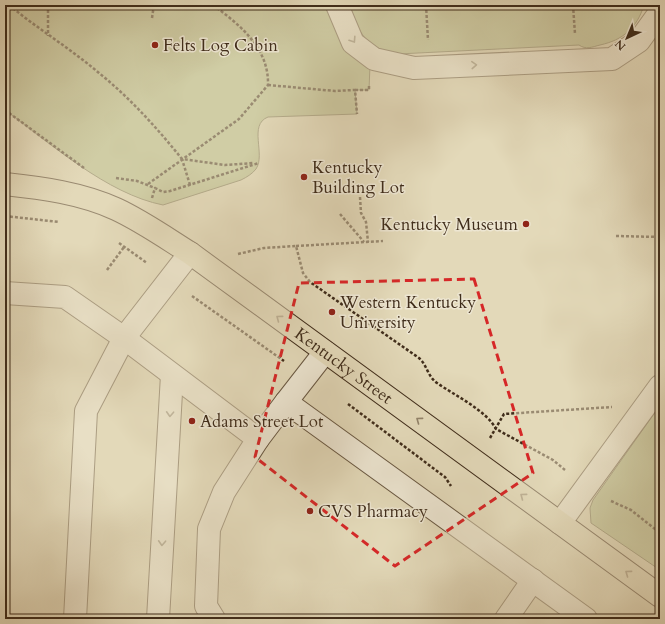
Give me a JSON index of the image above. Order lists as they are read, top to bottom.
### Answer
{
  "streets": {
    "main road": ["Kentucky Street"]
  },
  "one_way": ["Kentucky Street"],
  "places": [
    "Felts Log Cabin",
    "Kentucky Building Lot",
    "Kentucky Museum",
    "Western Kentucky University",
    "Adams Street Lot",
    "CVS Pharmacy"
  ],
  "north": "bottom left"
}
